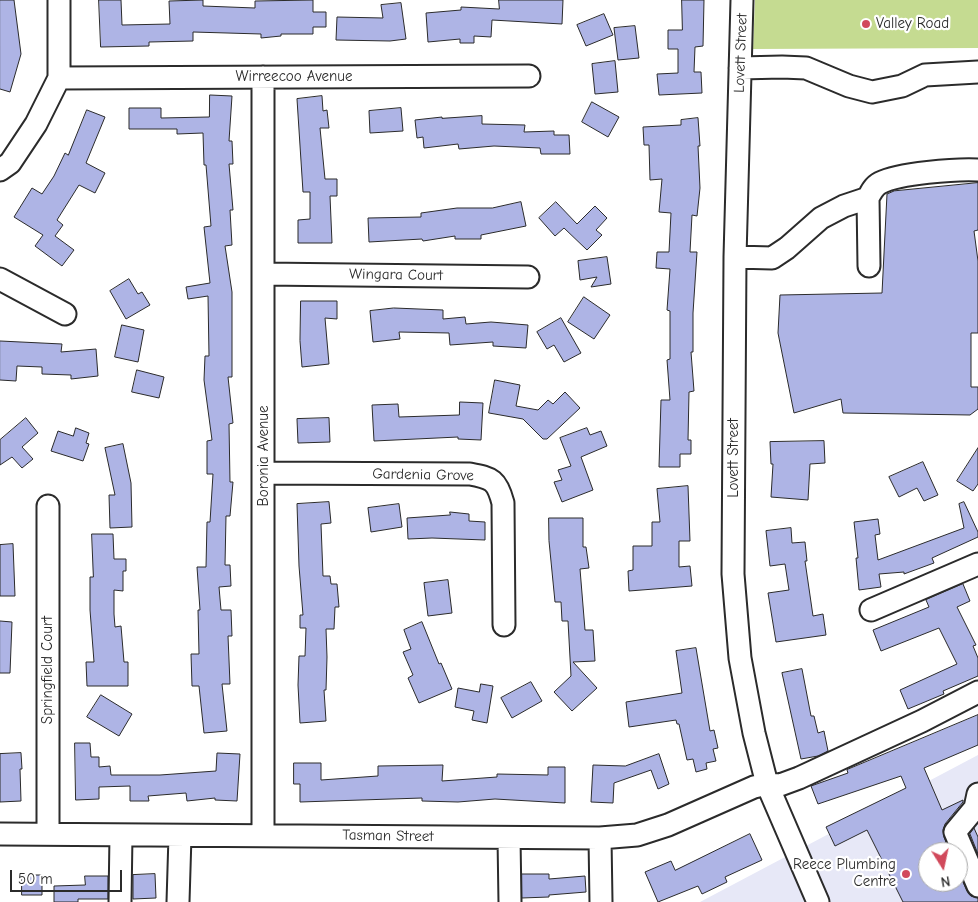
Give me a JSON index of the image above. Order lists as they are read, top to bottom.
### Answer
{
  "streets": {
    "street": [
      "Lovett Street",
      "Wirreecoo Avenue",
      "Wingara Court",
      "Boronia Avenue",
      "Gardenia Grove",
      "Springfield Court",
      "Tasman Street"
    ]
  },
  "crossings": [
    ["Lovett Street", "Tasman Street"],
    ["Wirreecoo Avenue", "Boronia Avenue"],
    ["Wingara Court", "Boronia Avenue"],
    ["Boronia Avenue", "Gardenia Grove"],
    ["Boronia Avenue", "Tasman Street"],
    ["Springfield Court", "Tasman Street"]
  ],
  "places": ["Valley Road", "Reece Plumbing Centre"],
  "scale_bar": "50 m",
  "north": "bottom"
}
